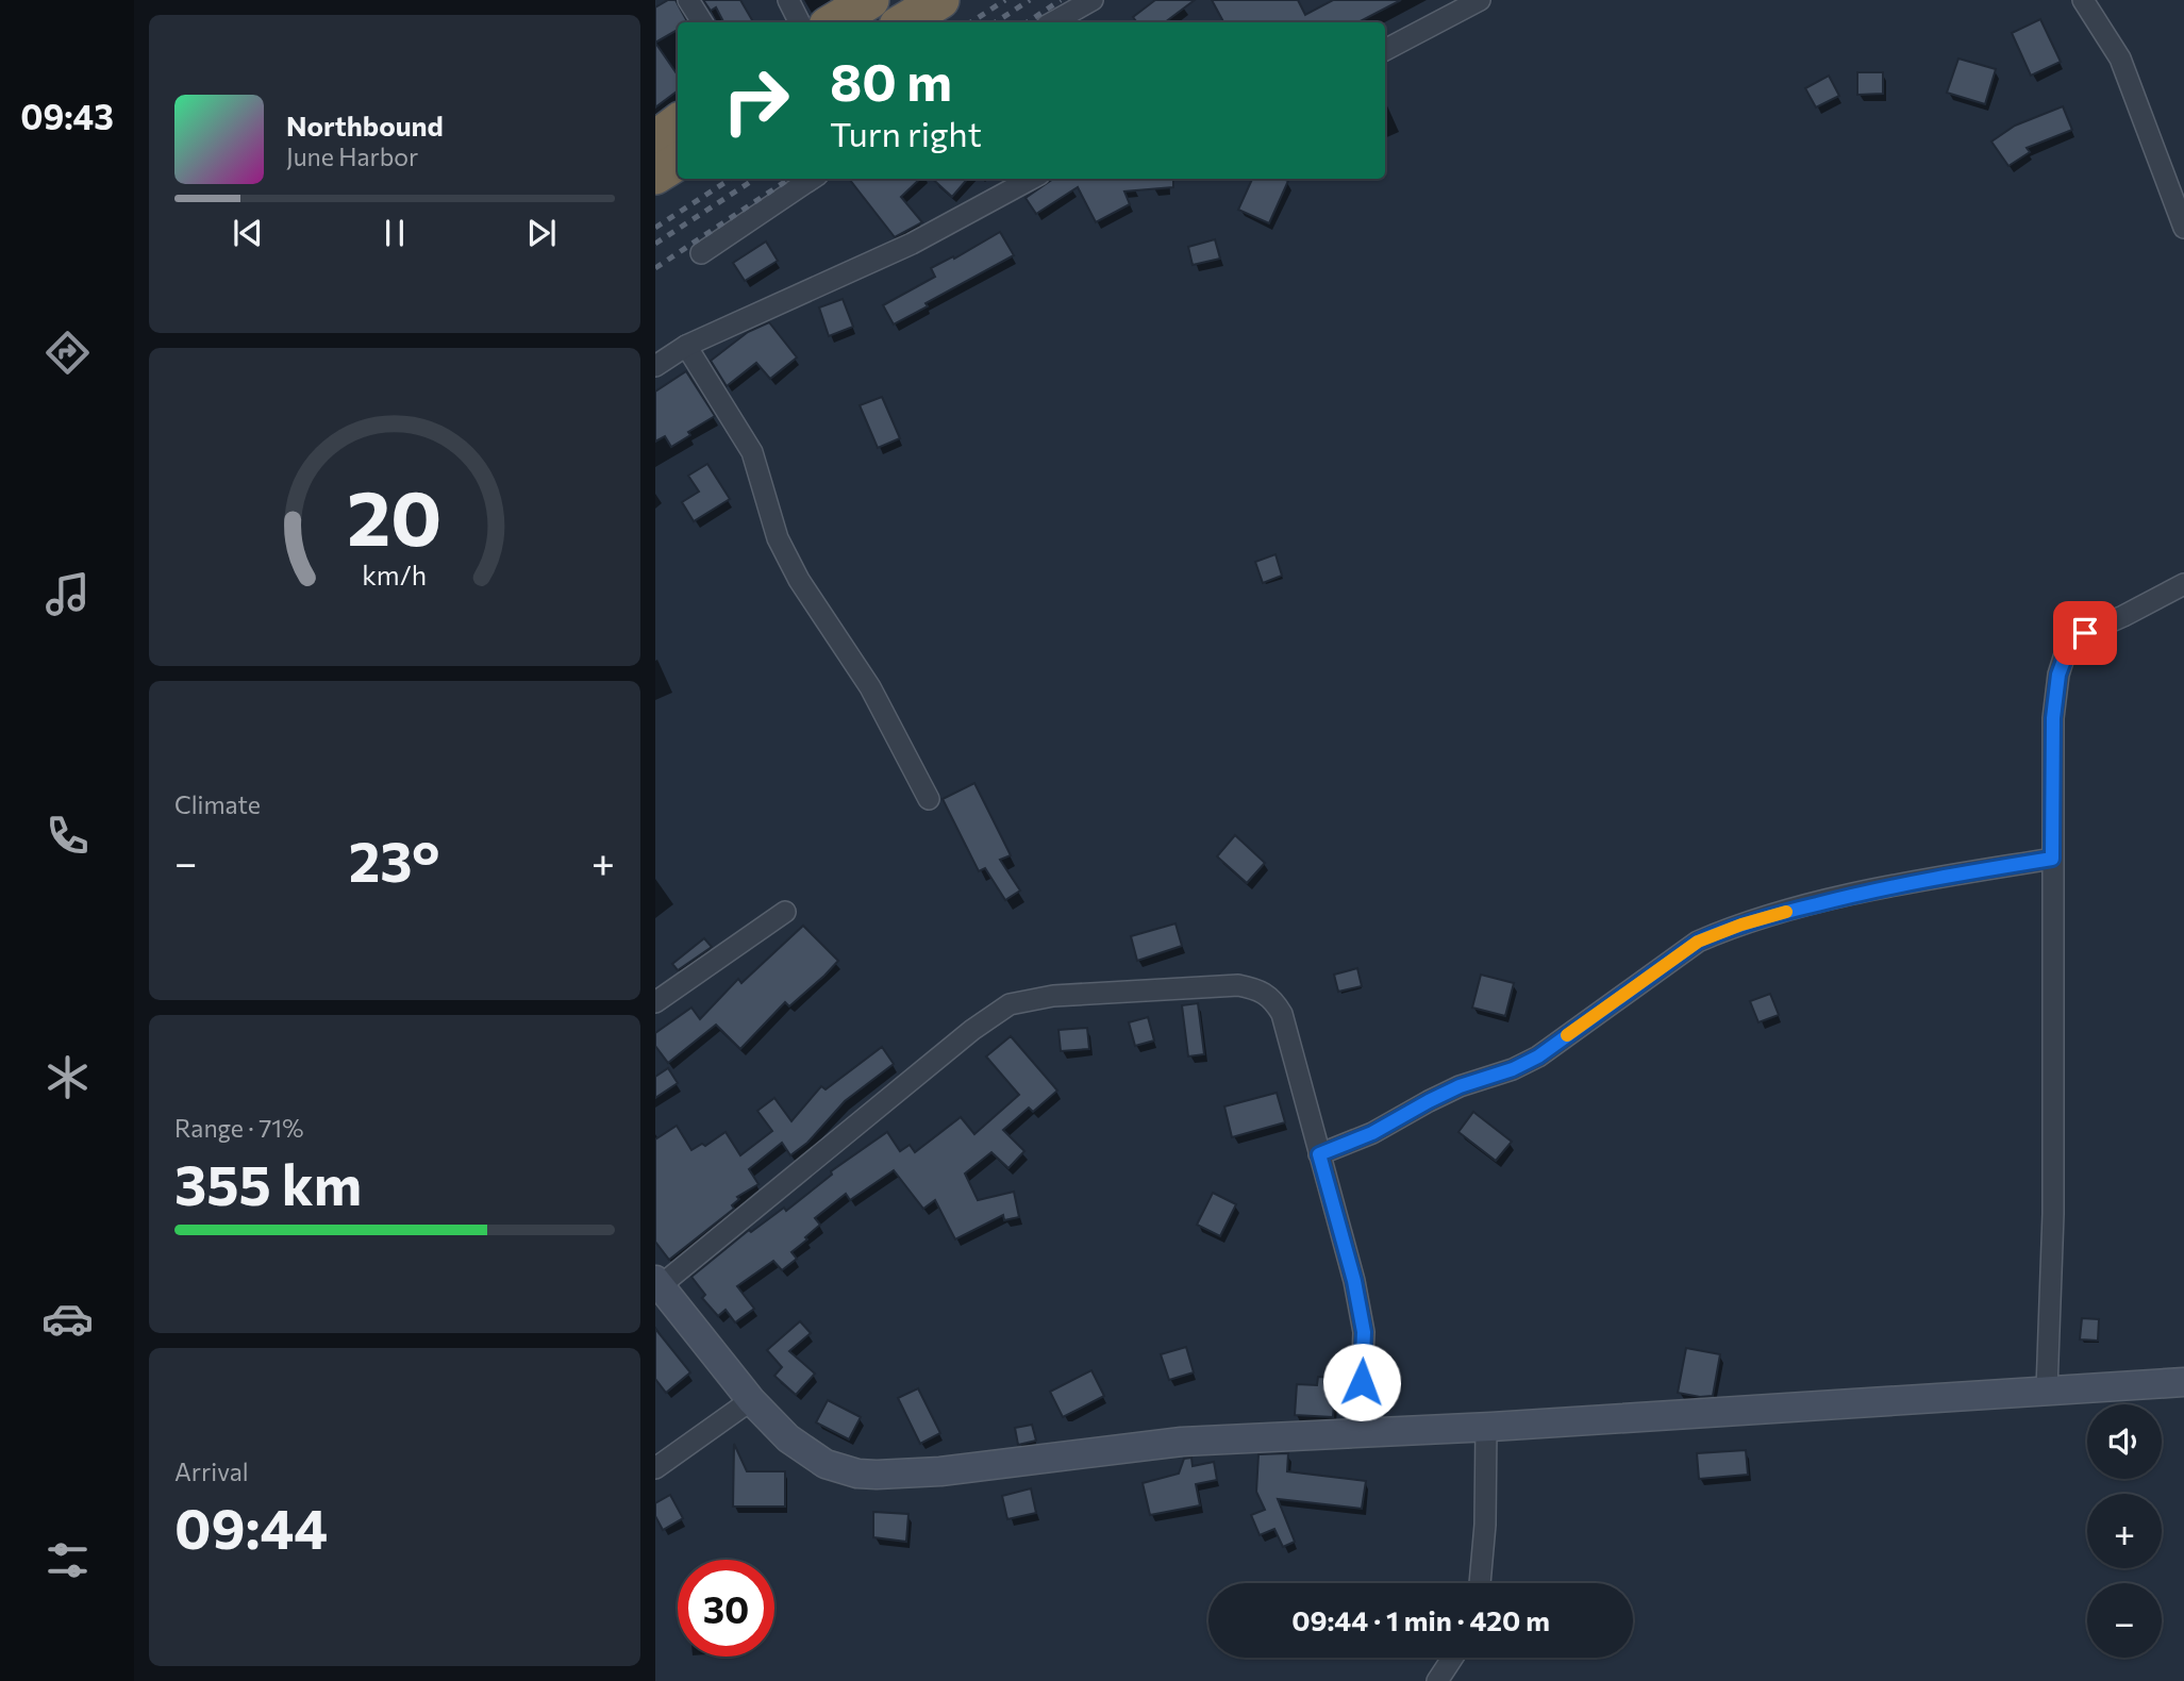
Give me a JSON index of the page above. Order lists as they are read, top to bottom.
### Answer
{
  "page": {
    "tabs": "09:43",
    "turn": ["80 m", "Turn right"],
    "song": ["Northbound", "June Harbor"],
    "tile": [
      "Climate",
      ["Range · 71%", "355 km"],
      ["Arrival", "09:44"]
    ],
    "heat": ["−", "23°", "+"],
    "map_buttons": ["+", "−"],
    "limit": "30",
    "trip": "09:44 · 1 min · 420 m",
    "gauge": ["20", "km/h"]
  }
}
